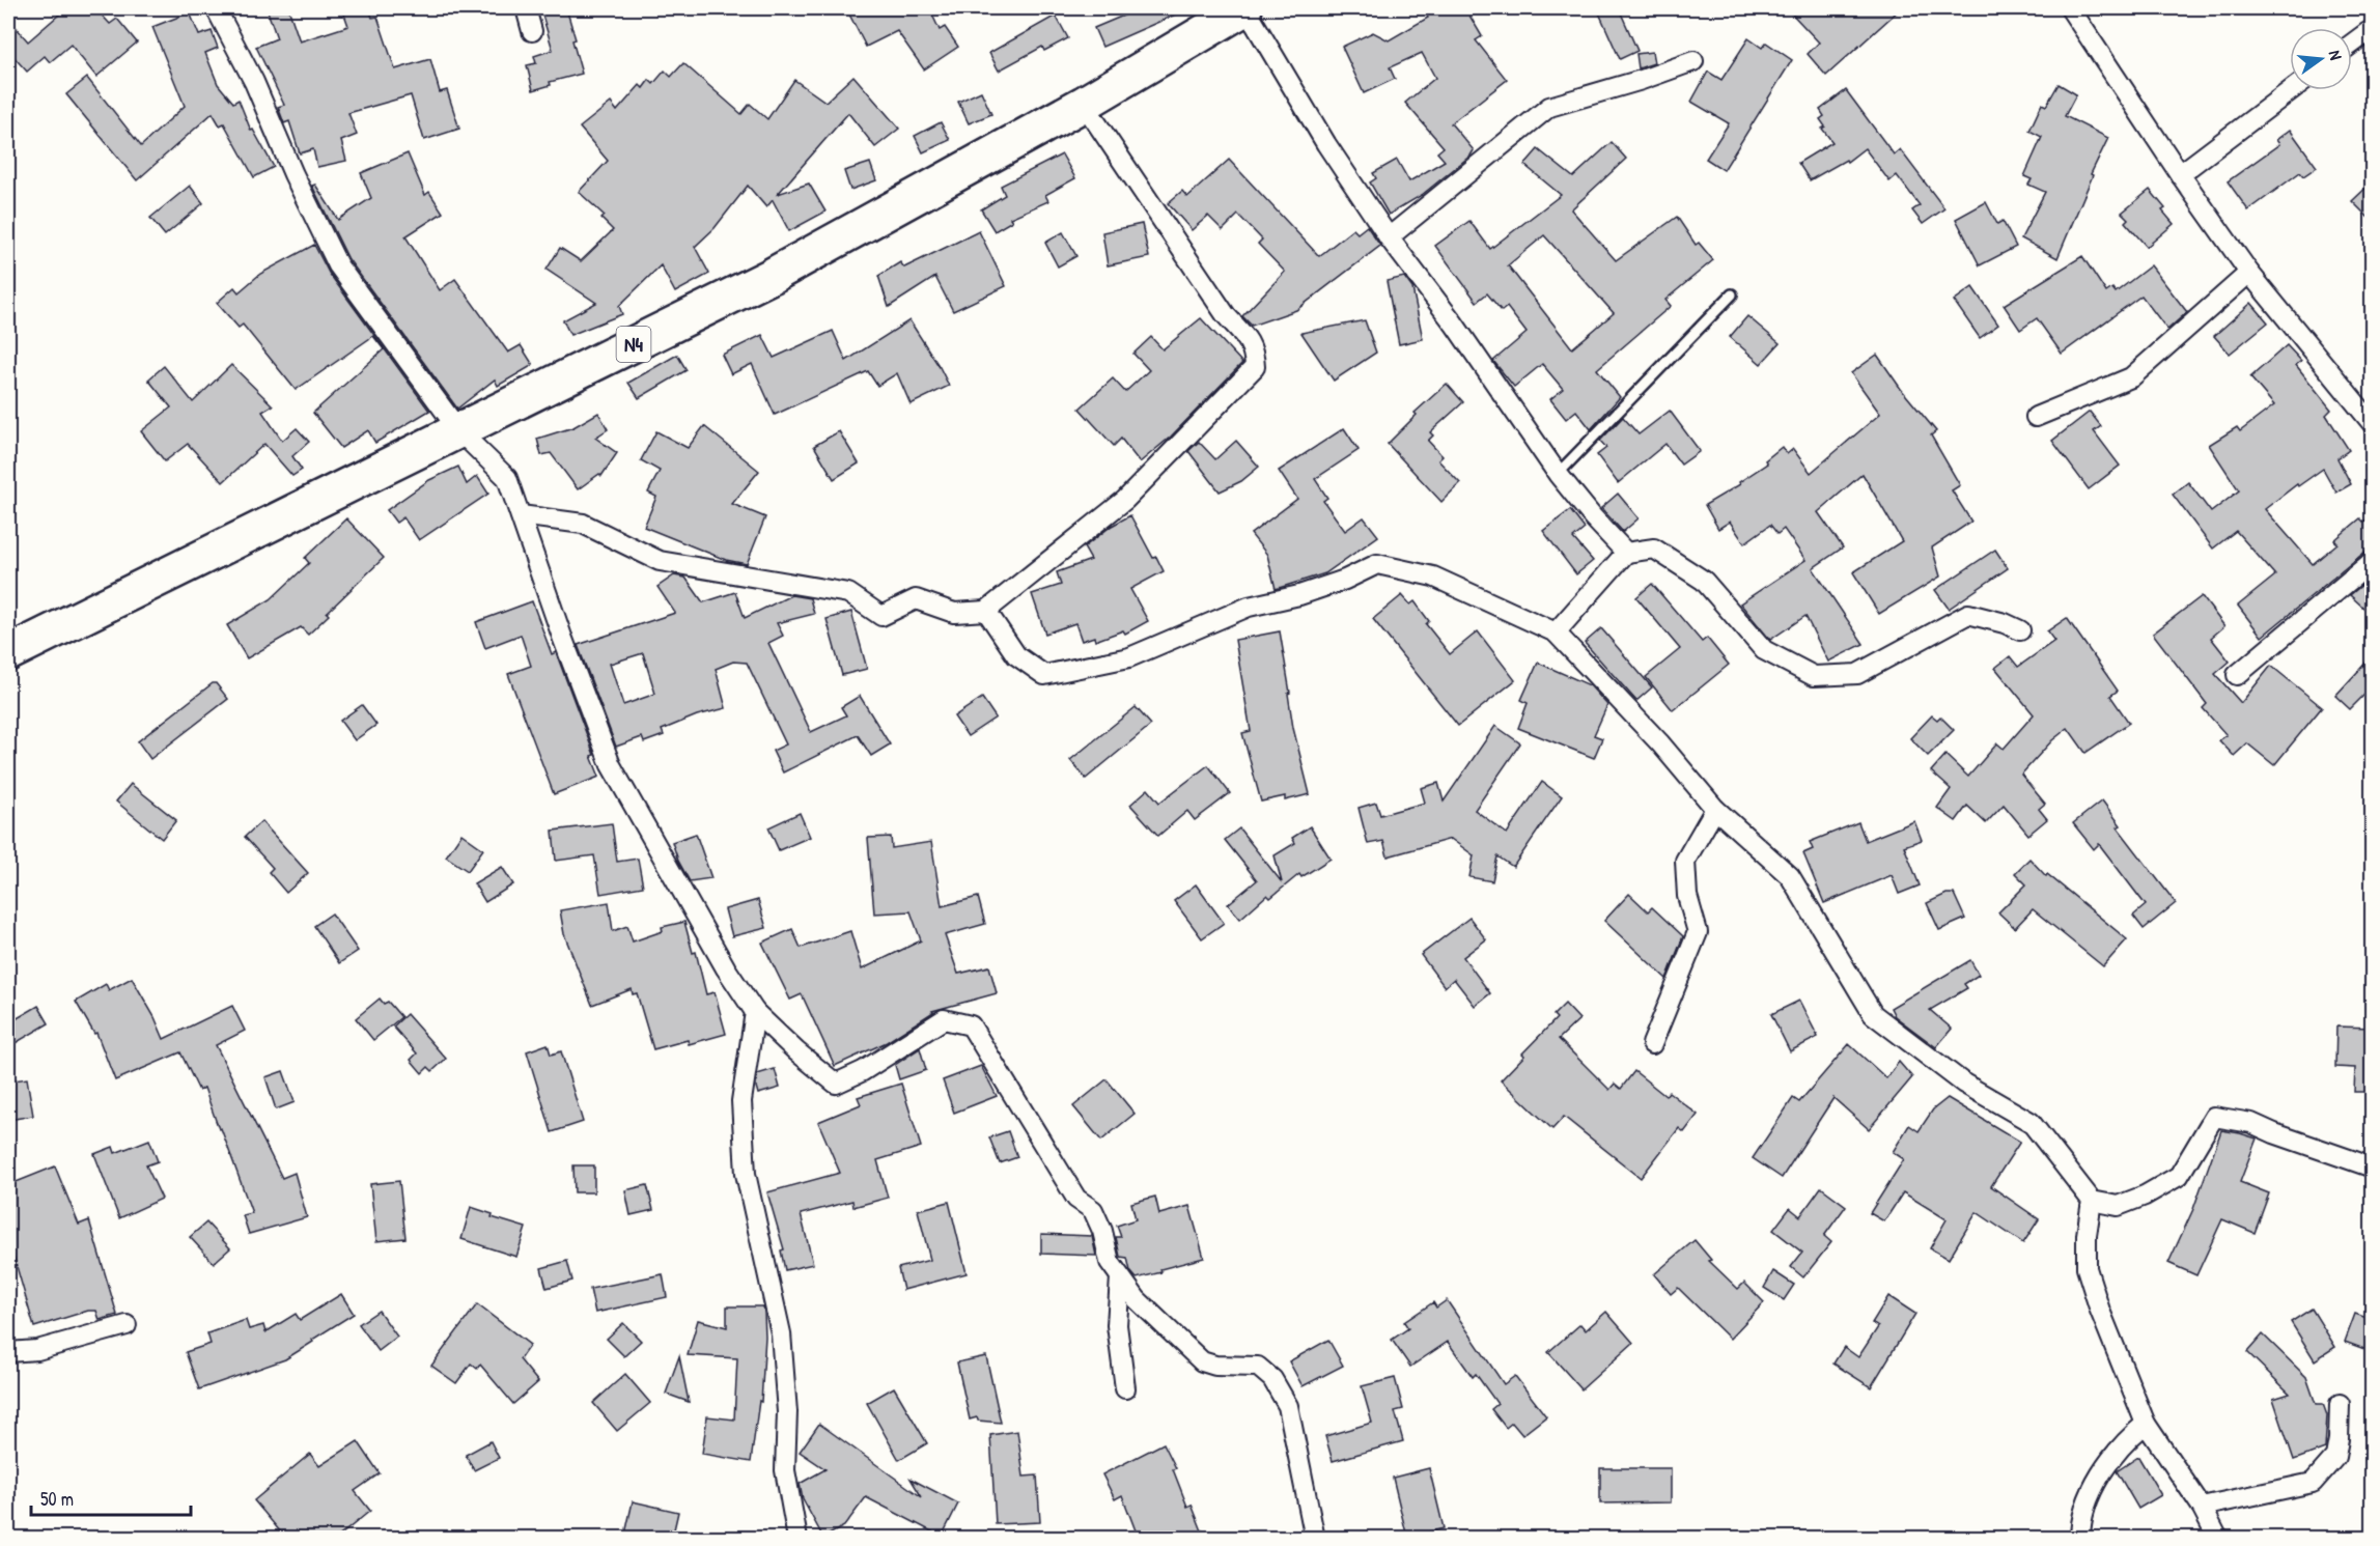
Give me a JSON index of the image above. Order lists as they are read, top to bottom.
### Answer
{
  "streets": {
    "highway": ["N4"]
  },
  "scale_bar": "50 m",
  "north": "right"
}
